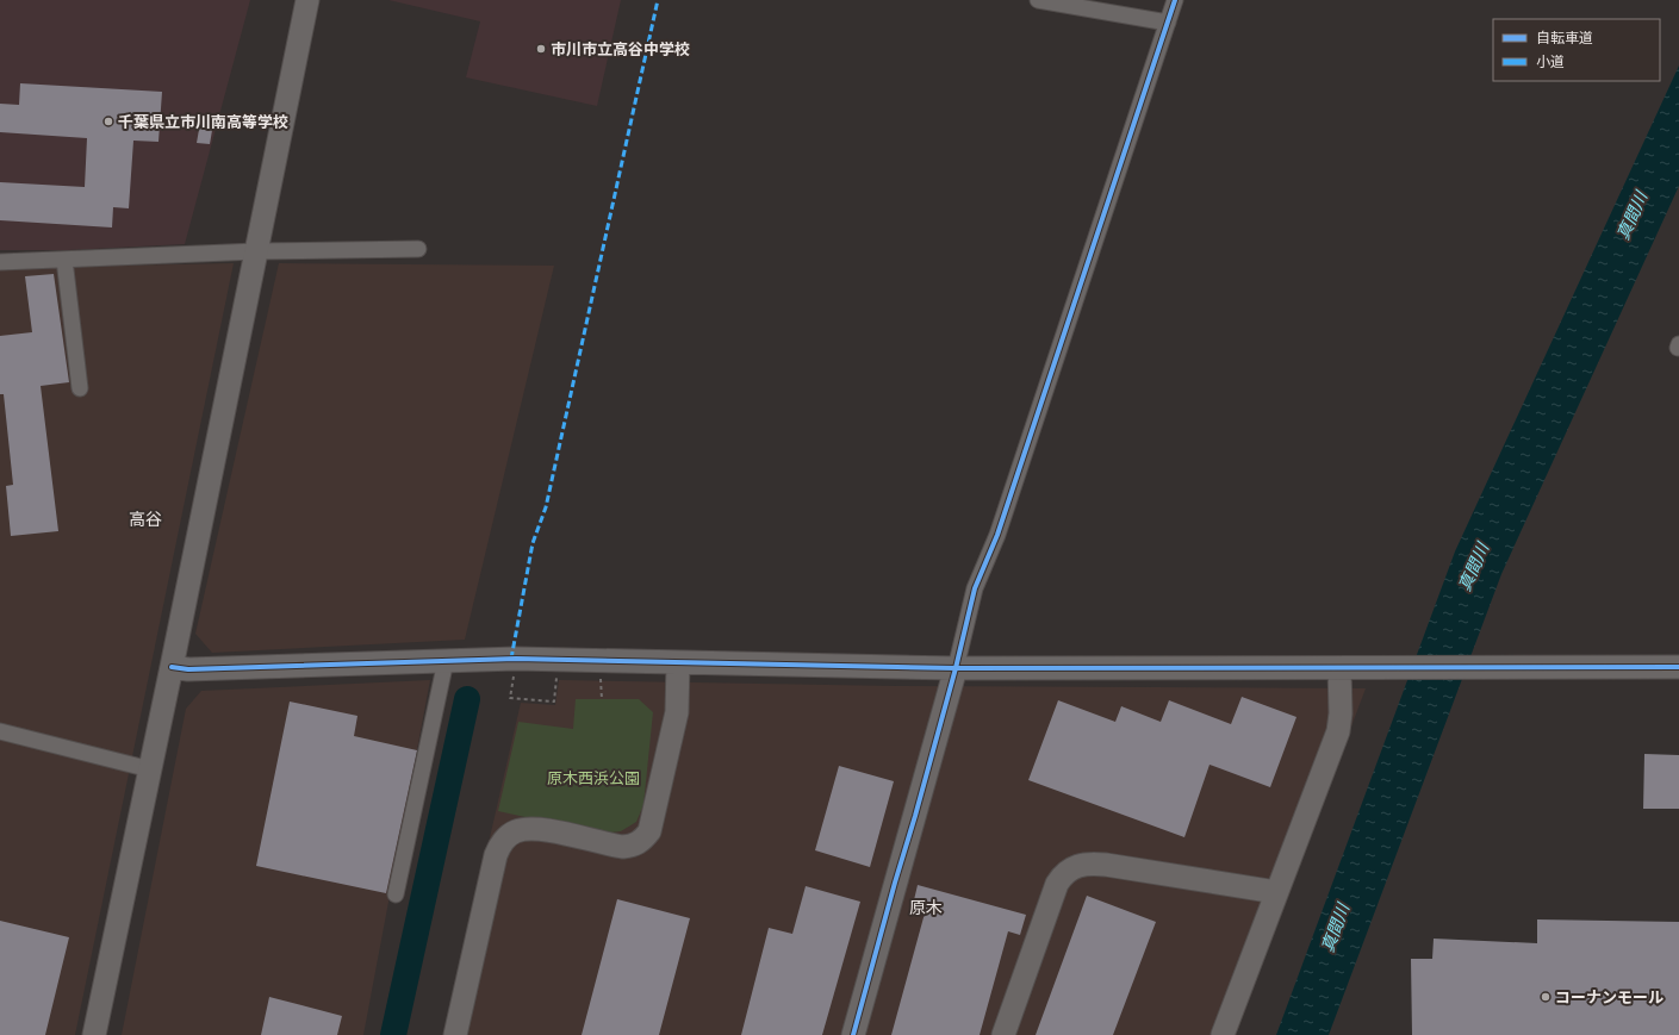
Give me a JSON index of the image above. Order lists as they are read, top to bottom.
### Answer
{
  "districts": ["高谷", "原木"],
  "water": ["真間川"],
  "parks": ["原木西浜公園"],
  "places": ["市川市立高谷中学校", "千葉県立市川南高等学校", "コーナンモール"],
  "legend": ["自転車道", "小道"]
}
